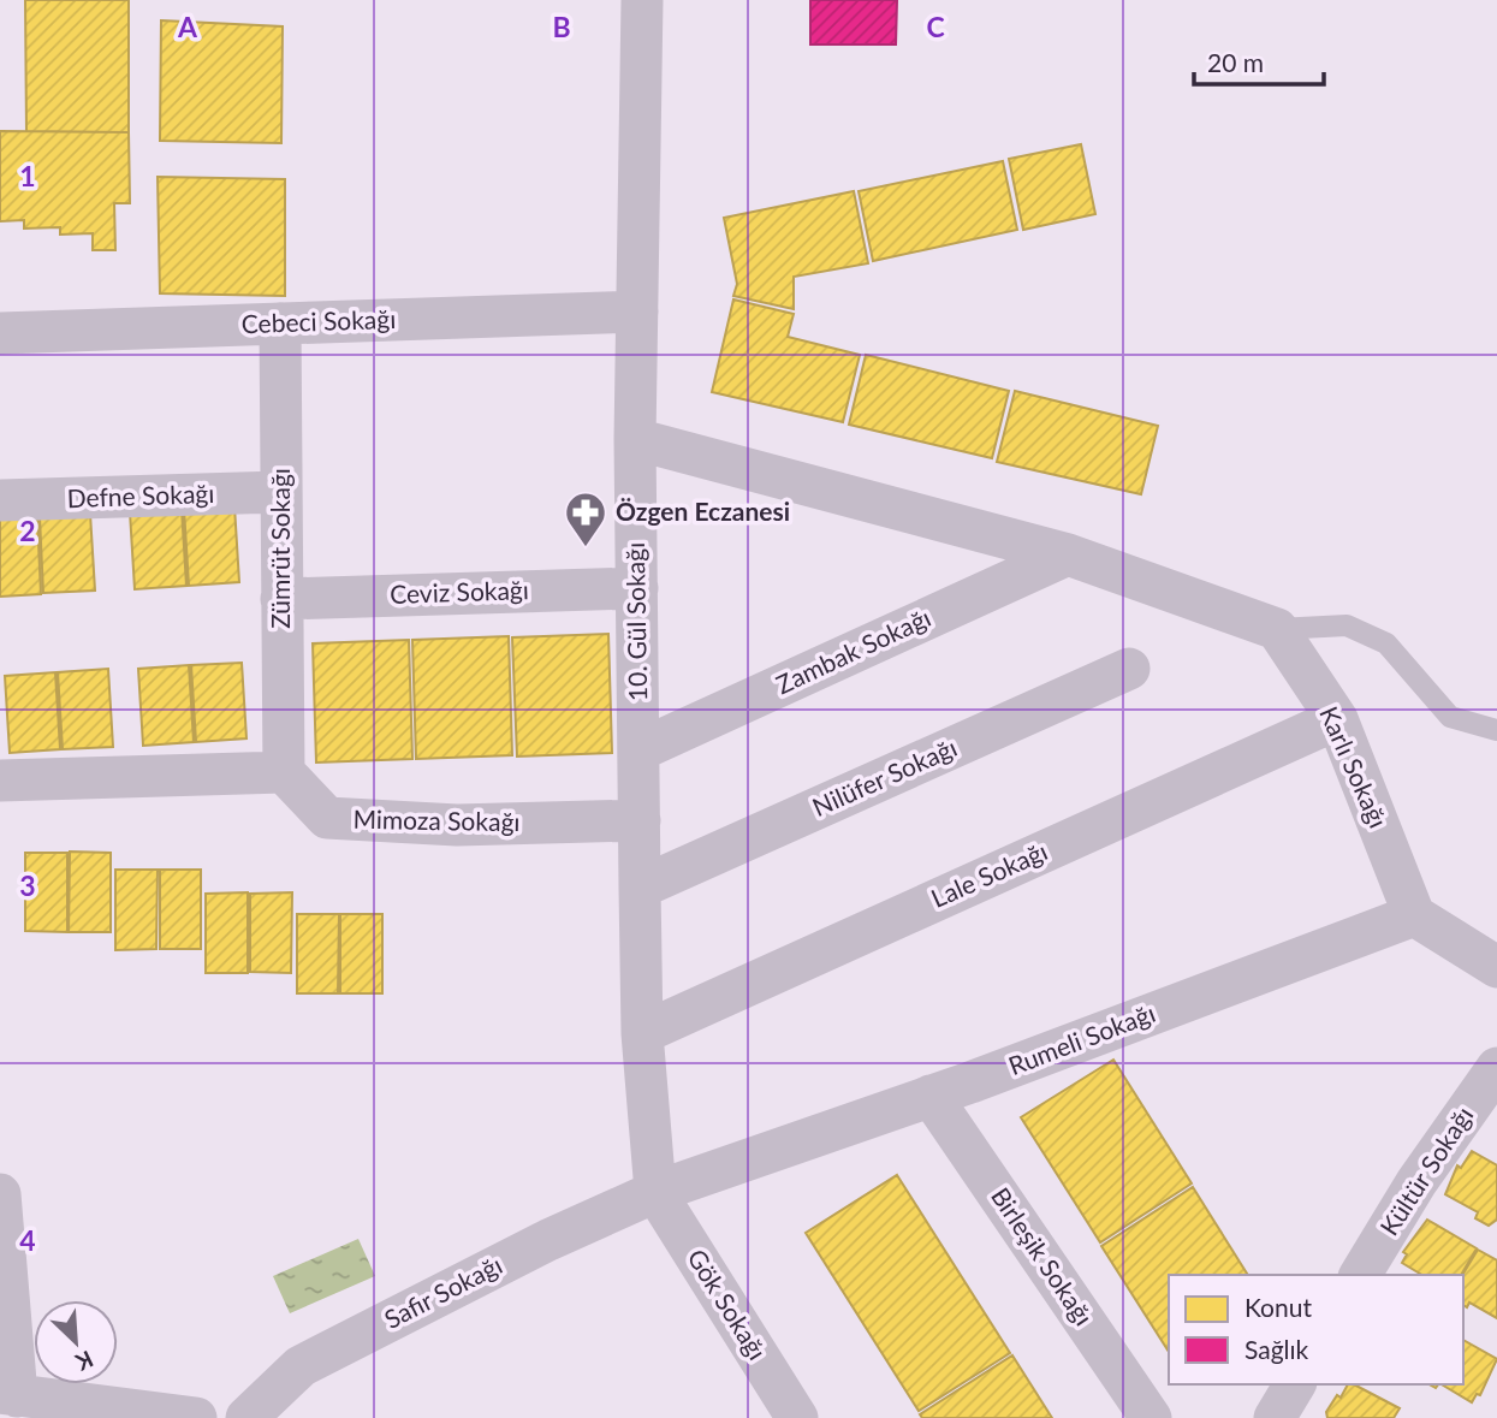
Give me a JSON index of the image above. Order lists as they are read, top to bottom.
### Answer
{
  "streets": {
    "street": [
      "Cebeci Sokağı",
      "Defne Sokağı",
      "Zümrüt Sokağı",
      "Ceviz Sokağı",
      "10. Gül Sokağı",
      "Zambak Sokağı",
      "Karlı Sokağı",
      "Nilüfer Sokağı",
      "Mimoza Sokağı",
      "Lale Sokağı",
      "Rumeli Sokağı",
      "Kültür Sokağı",
      "Birleşik Sokağı",
      "Safir Sokağı",
      "Gök Sokağı"
    ]
  },
  "crossings": [
    ["Cebeci Sokağı", "Zümrüt Sokağı"],
    ["Cebeci Sokağı", "10. Gül Sokağı"],
    ["Defne Sokağı", "Zümrüt Sokağı"],
    ["Zümrüt Sokağı", "Ceviz Sokağı"],
    ["Zümrüt Sokağı", "Mimoza Sokağı"],
    ["Ceviz Sokağı", "10. Gül Sokağı"],
    ["10. Gül Sokağı", "Zambak Sokağı"],
    ["10. Gül Sokağı", "Nilüfer Sokağı"],
    ["10. Gül Sokağı", "Mimoza Sokağı"],
    ["10. Gül Sokağı", "Lale Sokağı"],
    ["10. Gül Sokağı", "Rumeli Sokağı"],
    ["10. Gül Sokağı", "Safir Sokağı"],
    ["10. Gül Sokağı", "Gök Sokağı"],
    ["Karlı Sokağı", "Lale Sokağı"],
    ["Karlı Sokağı", "Rumeli Sokağı"],
    ["Rumeli Sokağı", "Birleşik Sokağı"],
    ["Rumeli Sokağı", "Safir Sokağı"],
    ["Rumeli Sokağı", "Gök Sokağı"],
    ["Safir Sokağı", "Gök Sokağı"]
  ],
  "places": {
    "pharmacy": ["Özgen Eczanesi"]
  },
  "legend": ["Konut", "Sağlık"],
  "scale_bar": "20 m",
  "north": "bottom right",
  "grid": {
    "columns": ["A", "B", "C"],
    "rows": [
      "1",
      "2",
      "3",
      "4"
    ]
  }
}
